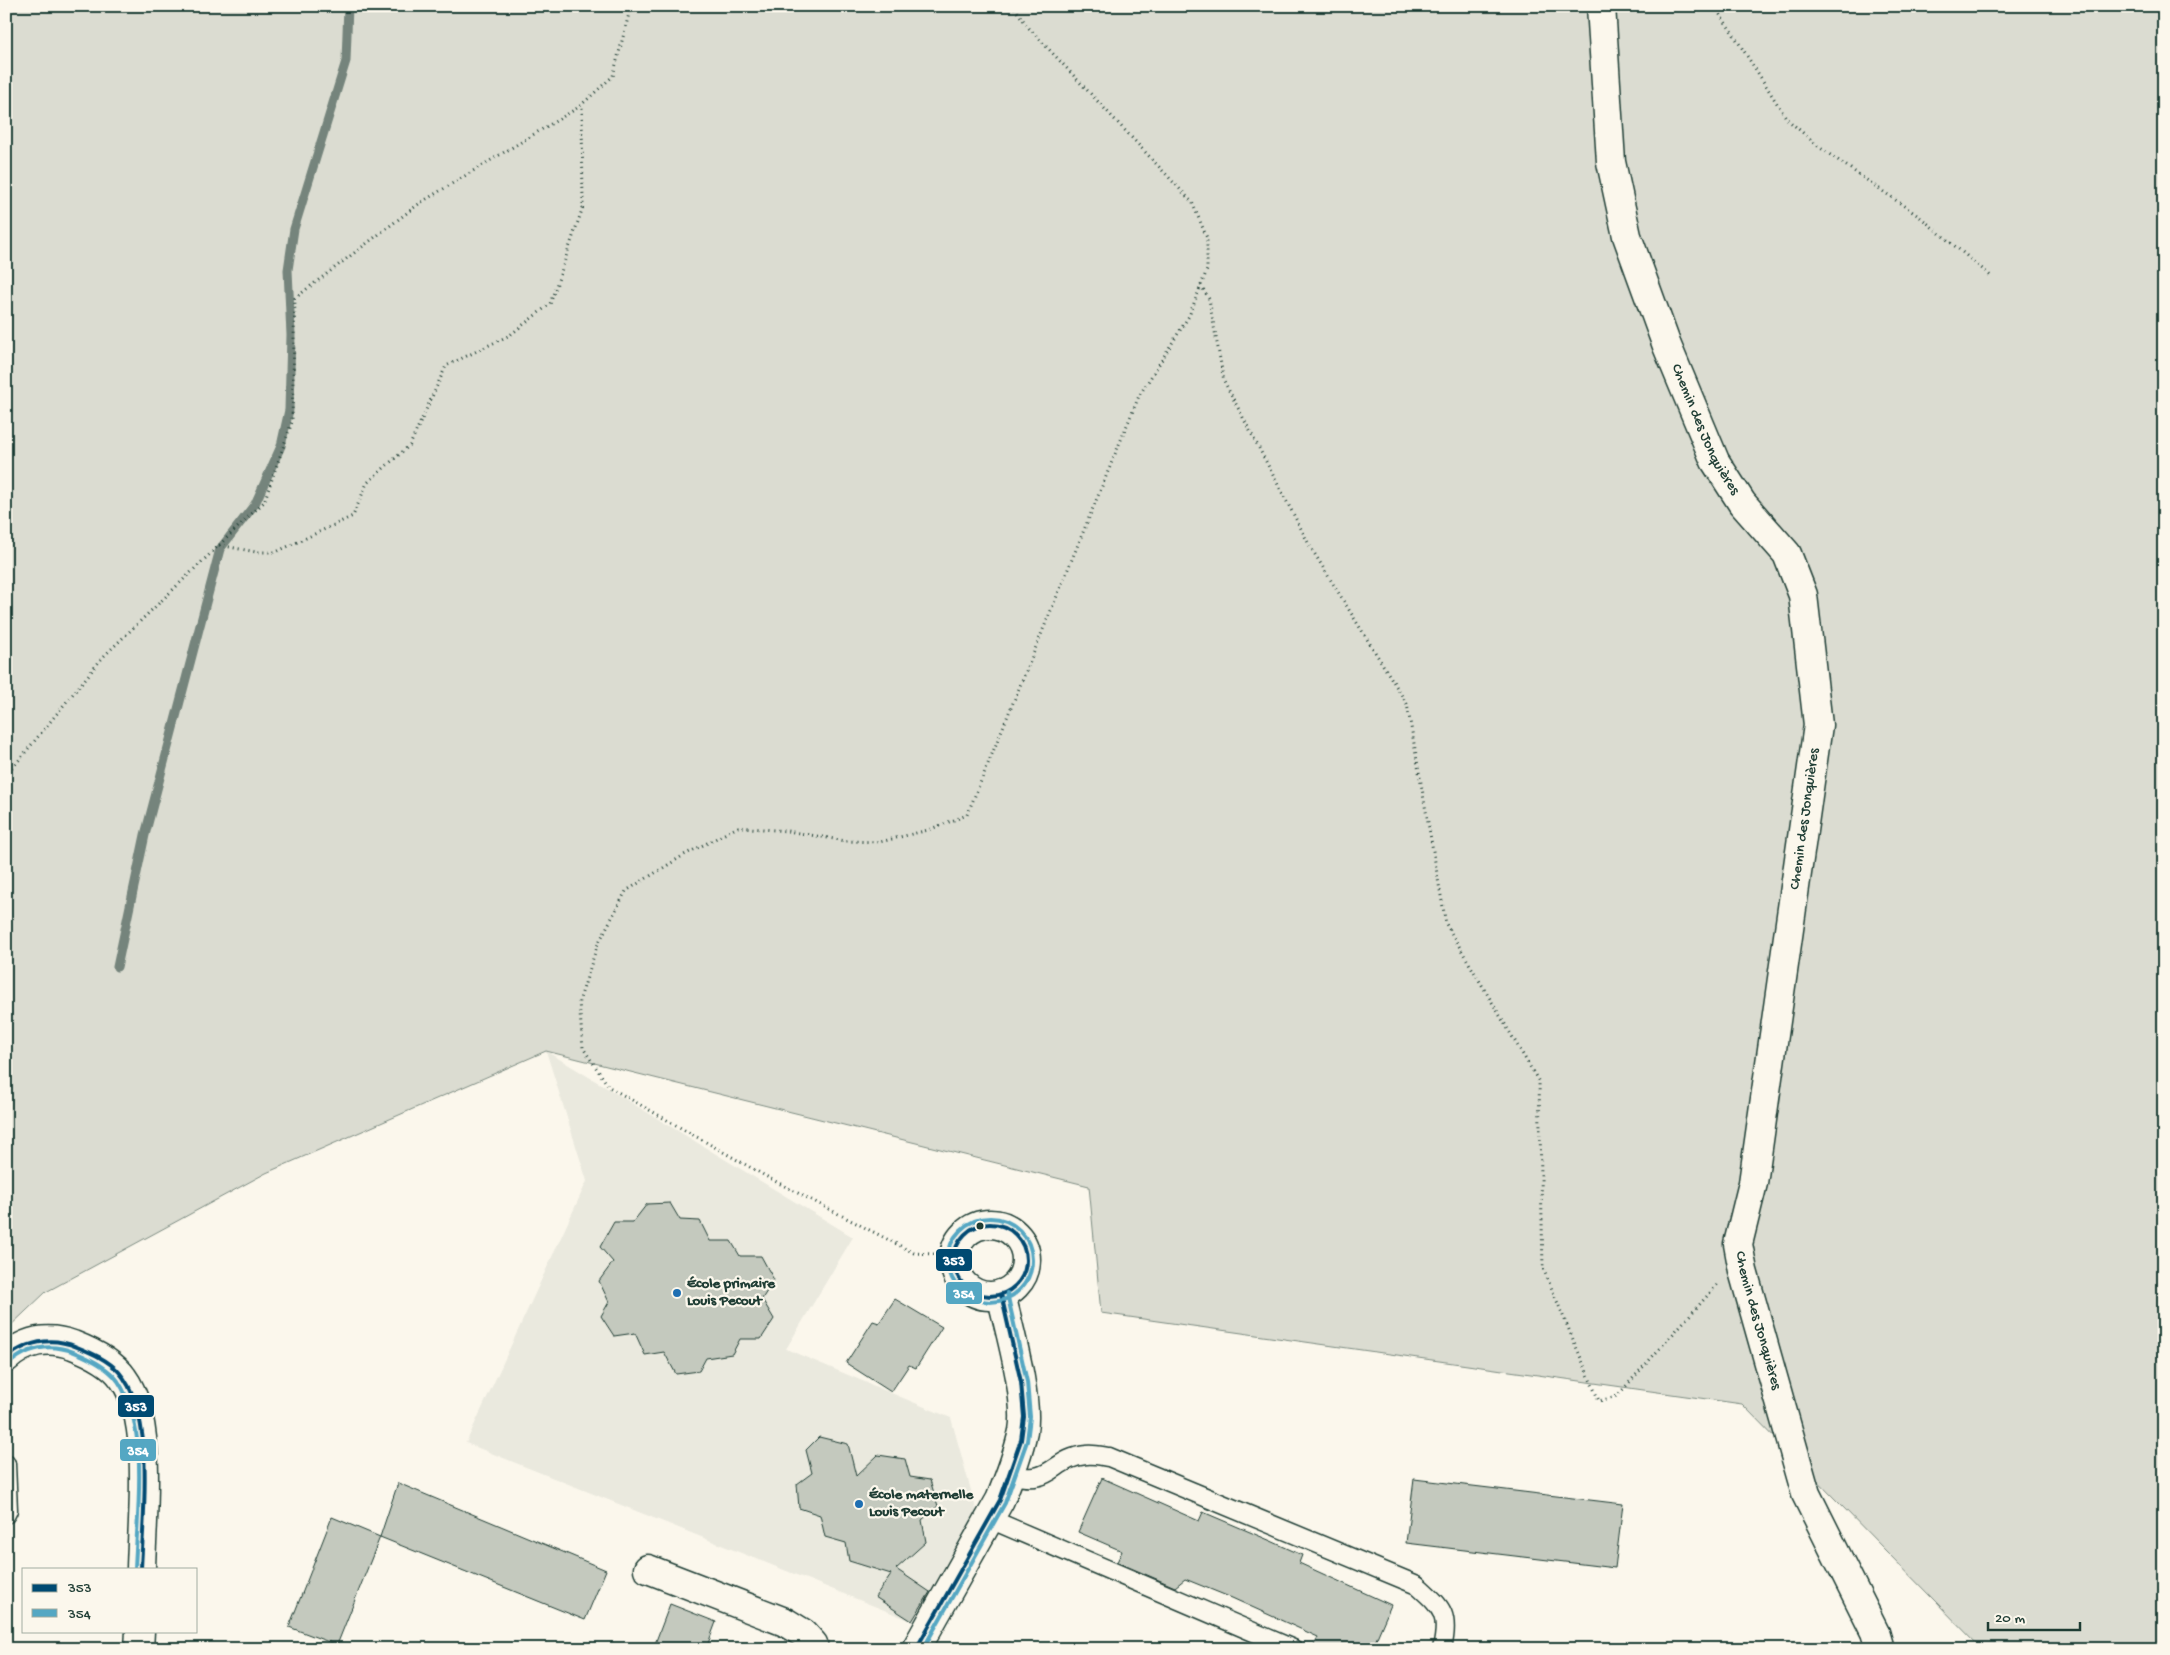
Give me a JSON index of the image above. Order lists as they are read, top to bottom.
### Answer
{
  "streets": {
    "street": ["Chemin des Jonquières"]
  },
  "places": ["École primaire Louis Pecout", "École maternelle Louis Pecout"],
  "lines": ["transit line 354", "transit line 353"],
  "legend": ["353", "354"],
  "scale_bar": "20 m"
}
